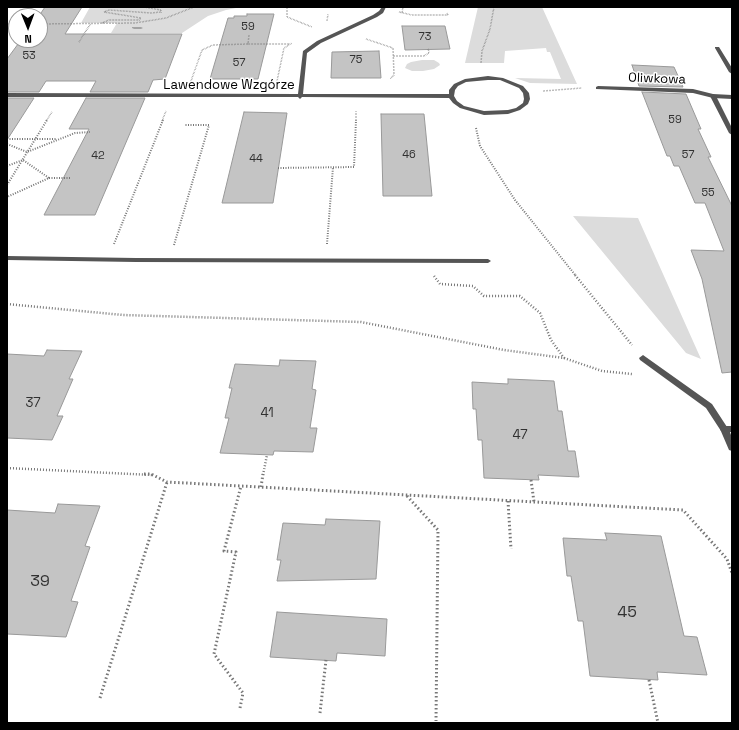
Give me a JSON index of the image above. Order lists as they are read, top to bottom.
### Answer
{
  "streets": {
    "street": ["Oliwkowa", "Lawendowe Wzgórze"]
  },
  "house_numbers": [
    "59",
    "73",
    "53",
    "75",
    "57",
    "59",
    "46",
    "57",
    "42",
    "44",
    "55",
    "37",
    "41",
    "47",
    "39",
    "45"
  ],
  "north": "bottom"
}
